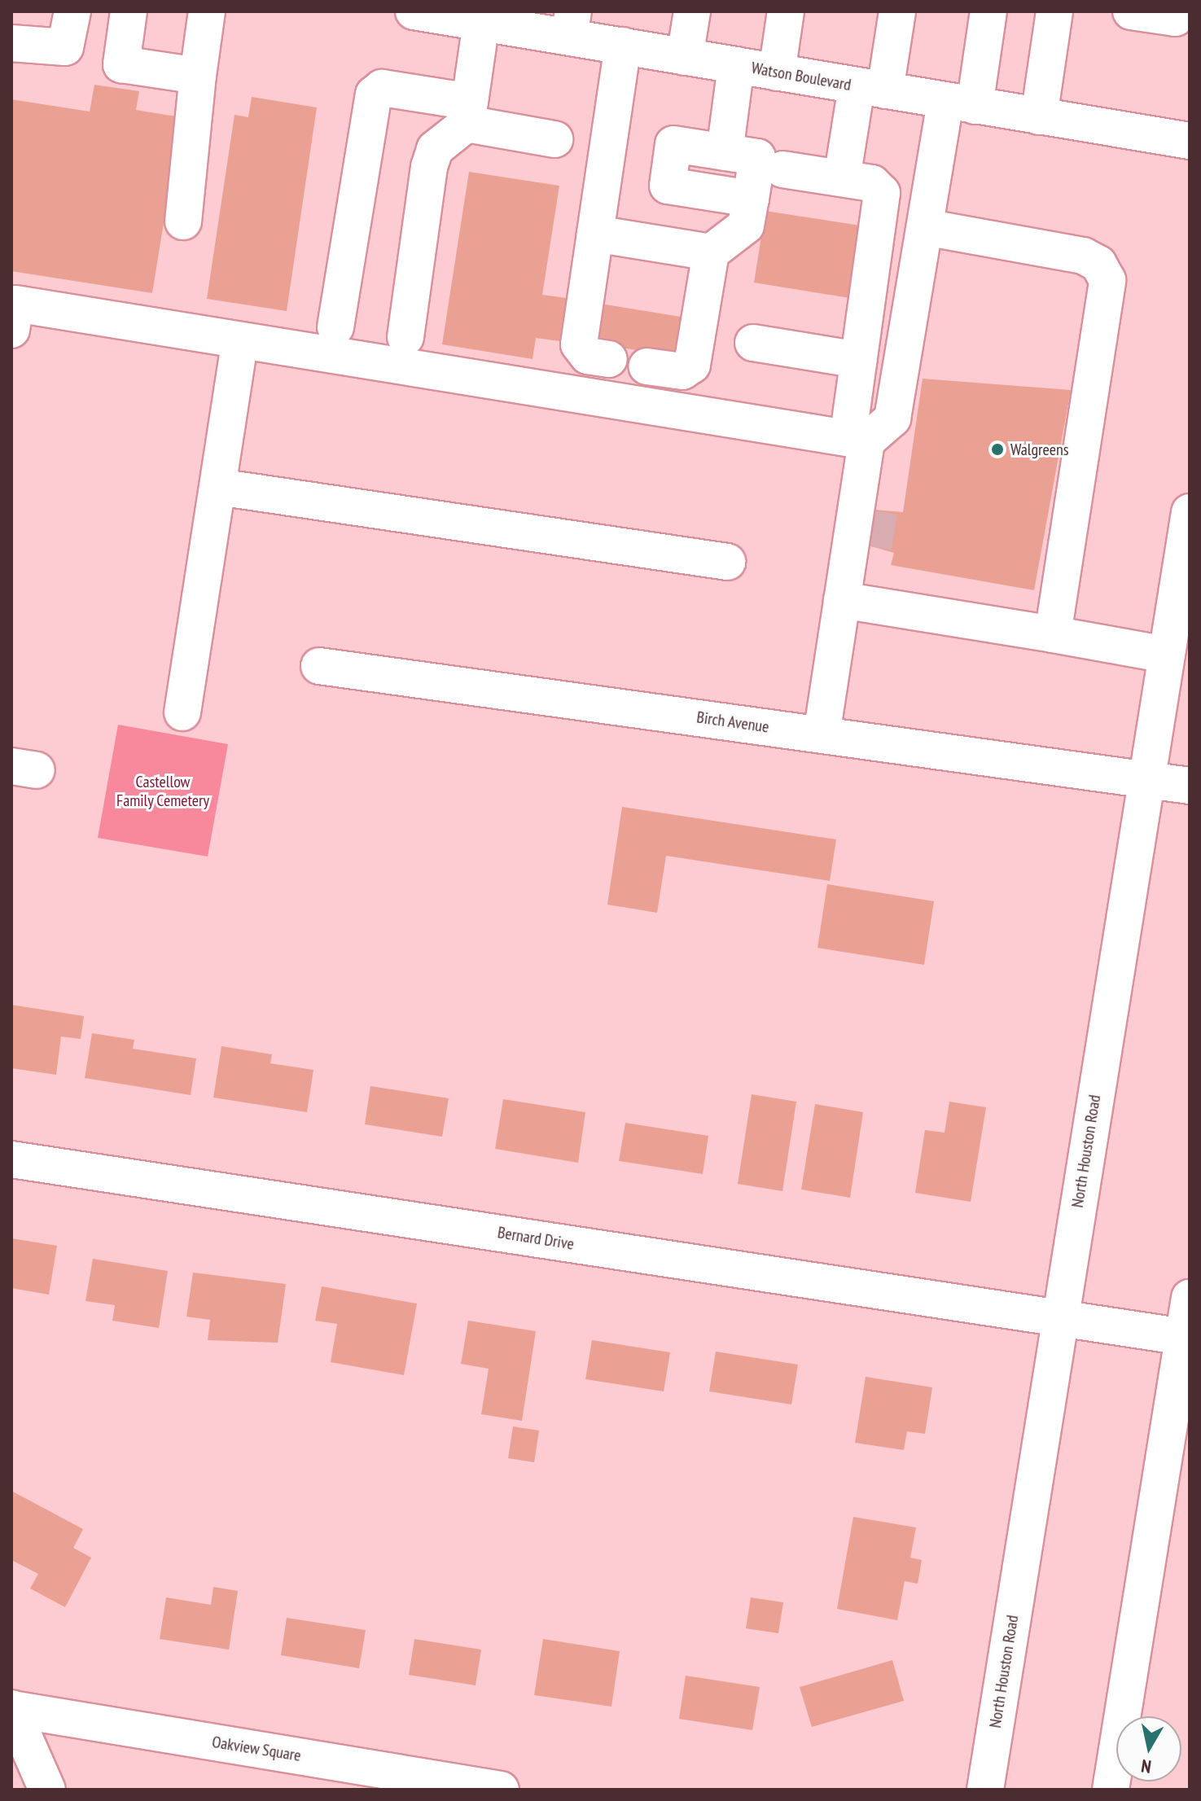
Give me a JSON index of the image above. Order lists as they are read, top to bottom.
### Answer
{
  "streets": {
    "street": [
      "Watson Boulevard",
      "Birch Avenue",
      "North Houston Road",
      "Bernard Drive",
      "Oakview Square"
    ]
  },
  "crossings": [
    ["Birch Avenue", "North Houston Road"],
    ["North Houston Road", "Bernard Drive"]
  ],
  "parks": ["Castellow Family Cemetery"],
  "places": ["Walgreens"],
  "north": "bottom"
}
